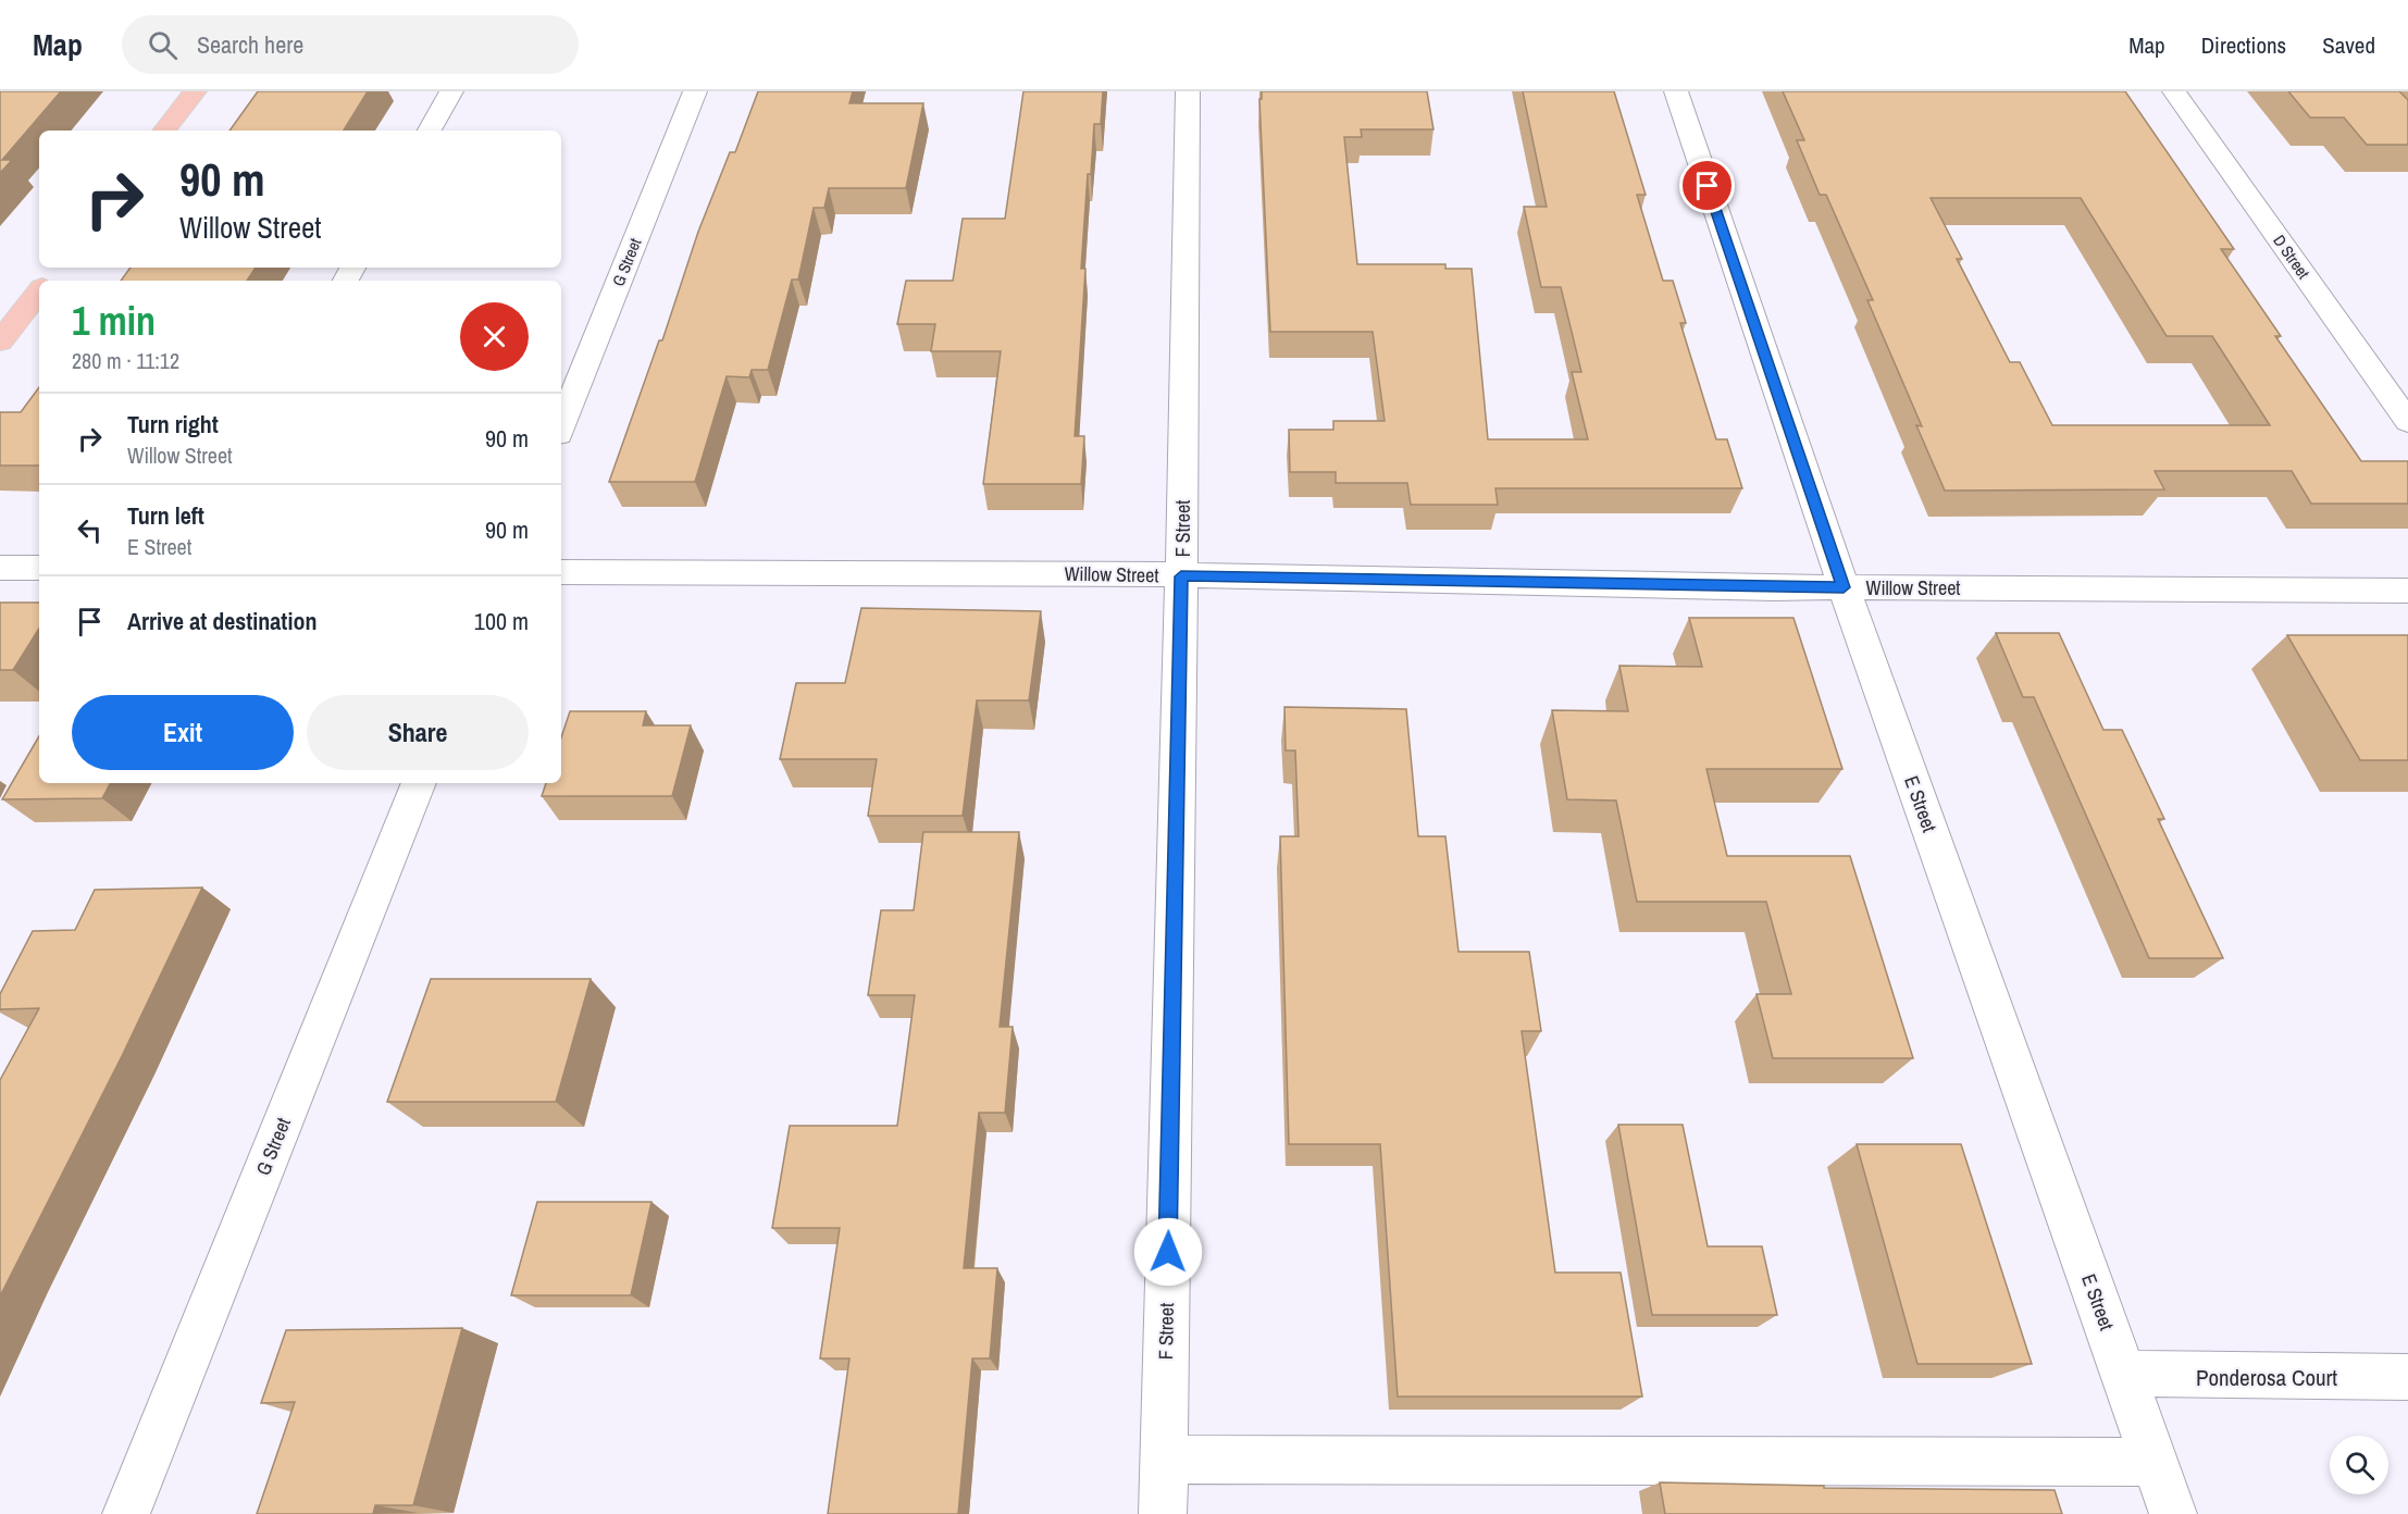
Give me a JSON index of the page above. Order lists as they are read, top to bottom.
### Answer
{
  "streets": {
    "street": [
      "D Street",
      "G Street",
      "F Street",
      "Willow Street",
      "E Street",
      "Ponderosa Court"
    ]
  },
  "crossings": [
    ["F Street", "Willow Street"],
    ["Willow Street", "E Street"],
    ["E Street", "Ponderosa Court"]
  ],
  "page": {
    "header": "Map",
    "search": "Search here",
    "nav": ["Map", "Directions", "Saved"],
    "turn": ["90 m", "Willow Street"],
    "heading": ["1 min", "280 m · 11:12"],
    "list": [
      {
        "name": "Turn right",
        "note": "Willow Street",
        "value": "90 m"
      },
      {
        "name": "Turn left",
        "note": "E Street",
        "value": "90 m"
      },
      {
        "name": "Arrive at destination",
        "value": "100 m"
      }
    ],
    "buttons": ["Exit", "Share"]
  }
}
